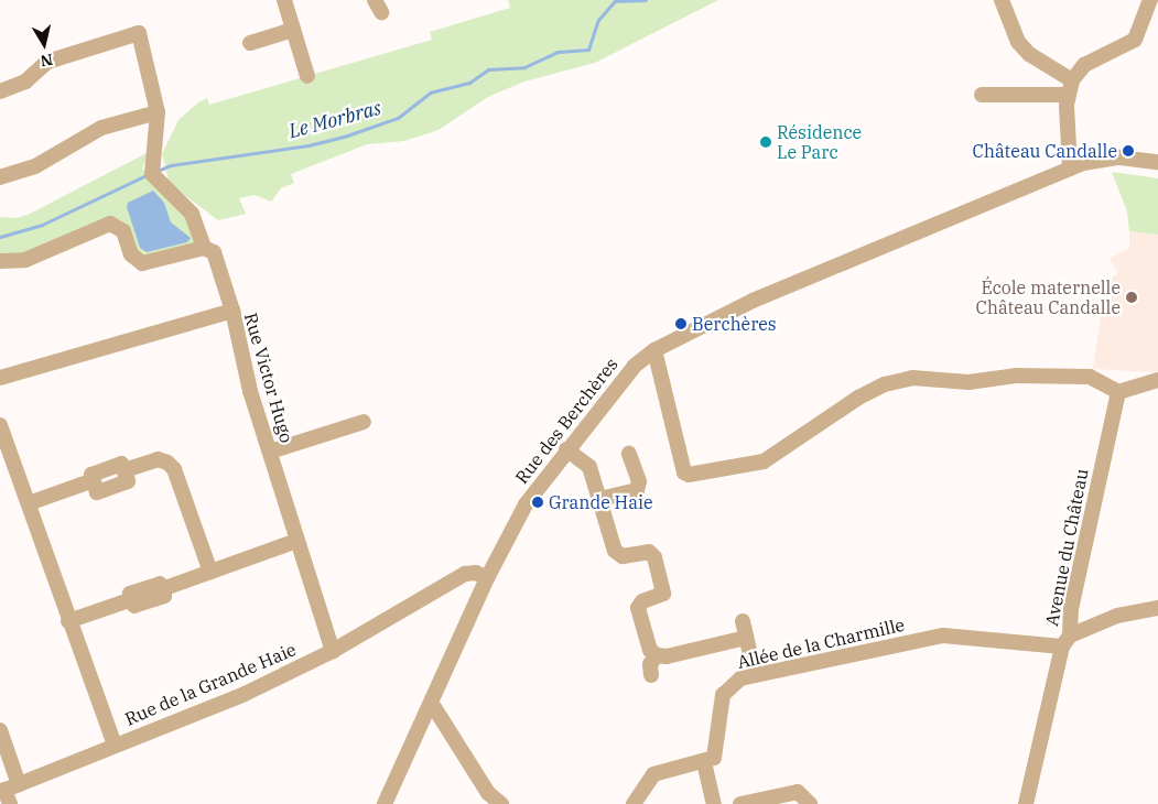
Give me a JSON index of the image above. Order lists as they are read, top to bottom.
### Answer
{
  "streets": {
    "street": [
      "Rue Victor Hugo",
      "Rue des Berchères",
      "Avenue du Château",
      "Allée de la Charmille",
      "Rue de la Grande Haie"
    ]
  },
  "crossings": [
    ["Rue Victor Hugo", "Rue de la Grande Haie"],
    ["Rue des Berchères", "Rue de la Grande Haie"],
    ["Avenue du Château", "Allée de la Charmille"]
  ],
  "water": ["Le Morbras"],
  "places": [
    "Résidence Le Parc",
    "Château Candalle",
    "École maternelle Château Candalle",
    "Berchères",
    "Grande Haie"
  ],
  "north": "bottom"
}
